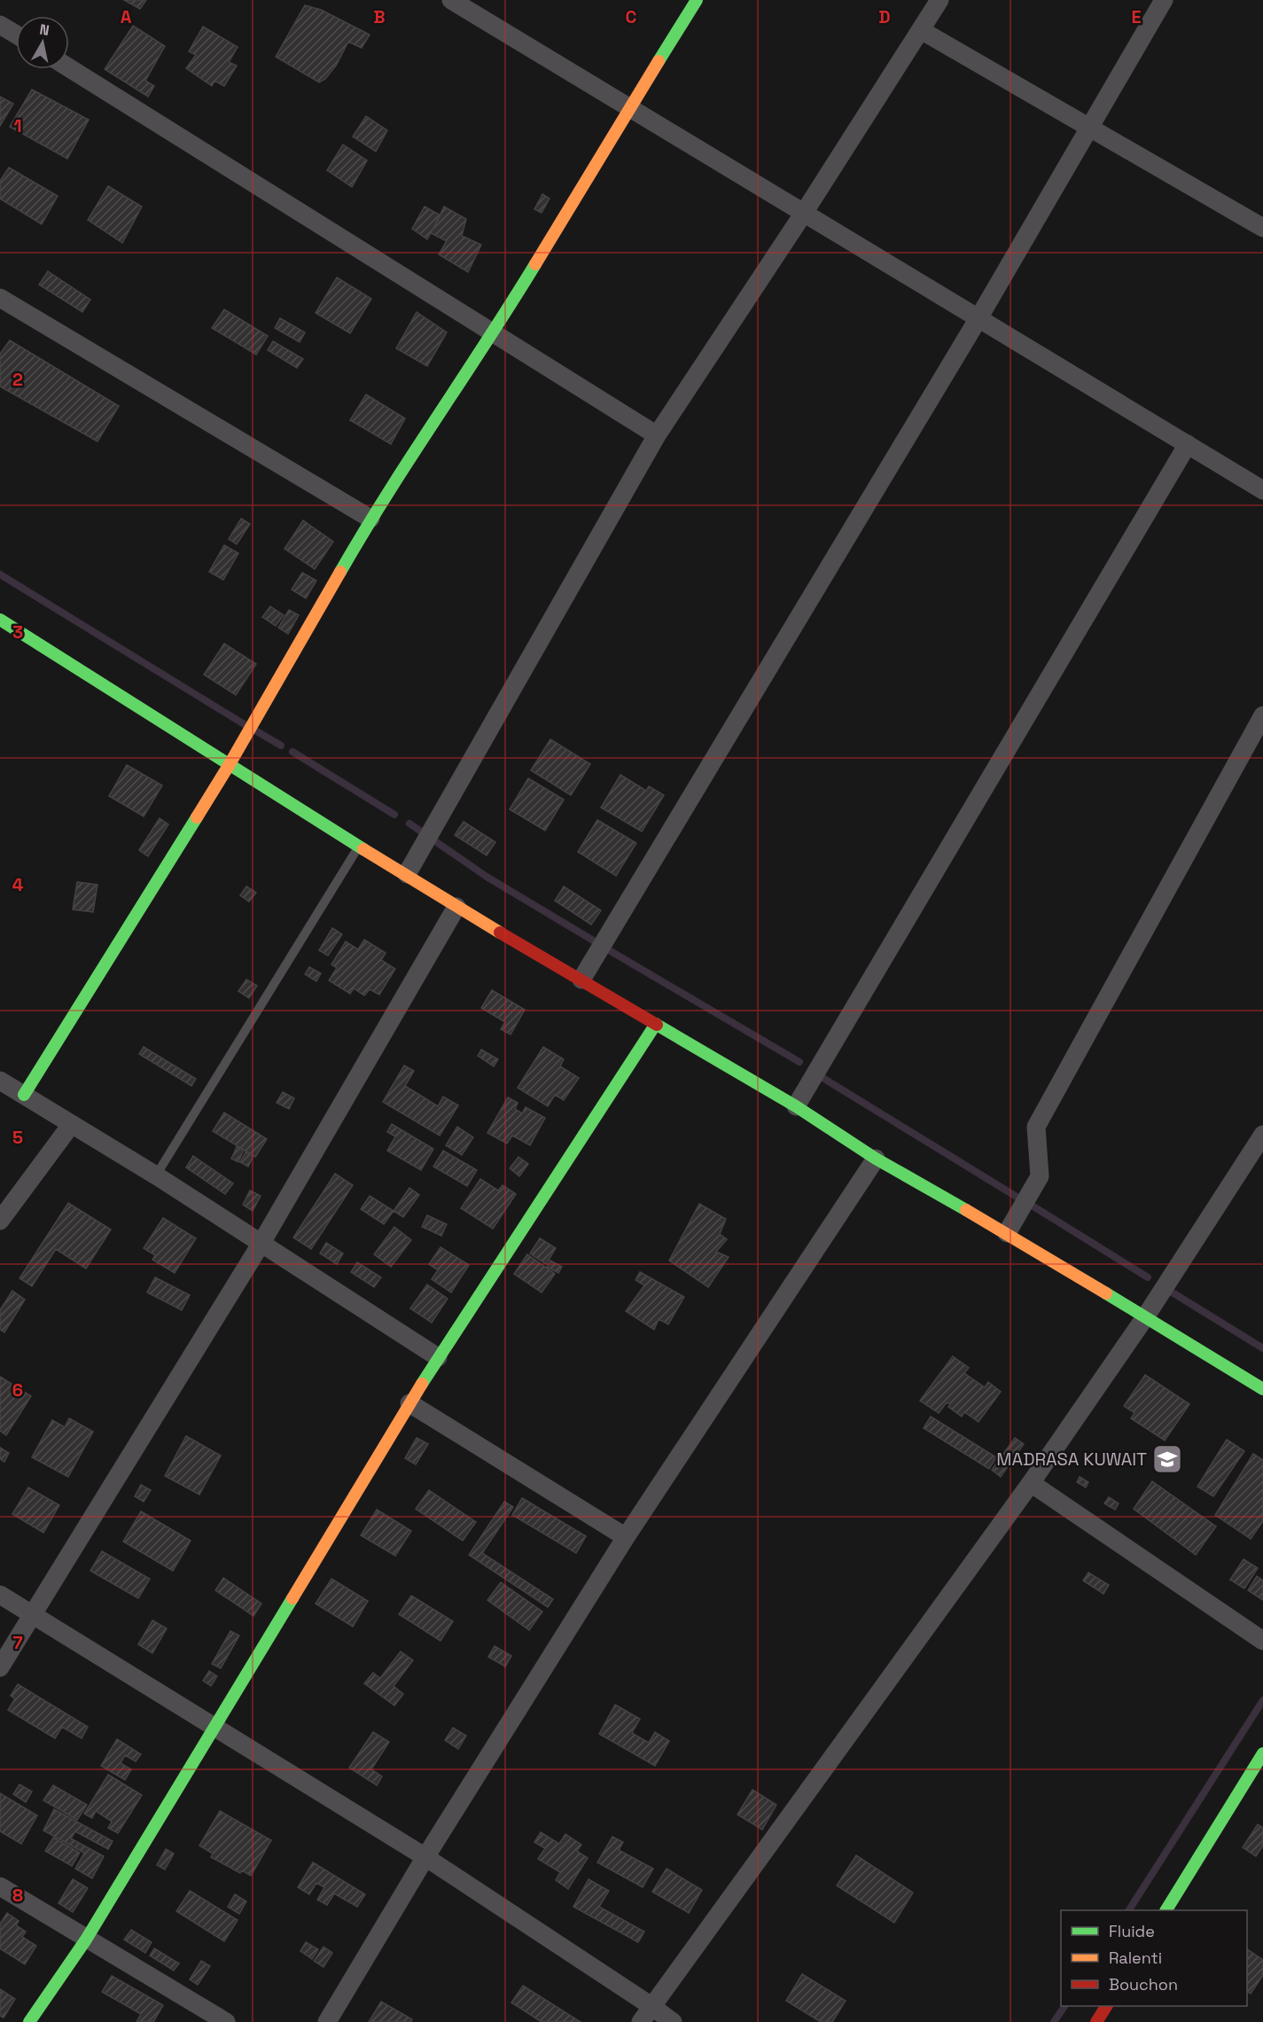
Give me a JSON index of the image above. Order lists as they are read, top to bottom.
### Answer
{
  "places": {
    "school or university": ["MADRASA KUWAIT"]
  },
  "legend": ["Fluide", "Ralenti", "Bouchon"],
  "north": "top",
  "grid": {
    "columns": [
      "A",
      "B",
      "C",
      "D",
      "E"
    ],
    "rows": [
      "1",
      "2",
      "3",
      "4",
      "5",
      "6",
      "7",
      "8"
    ]
  }
}
